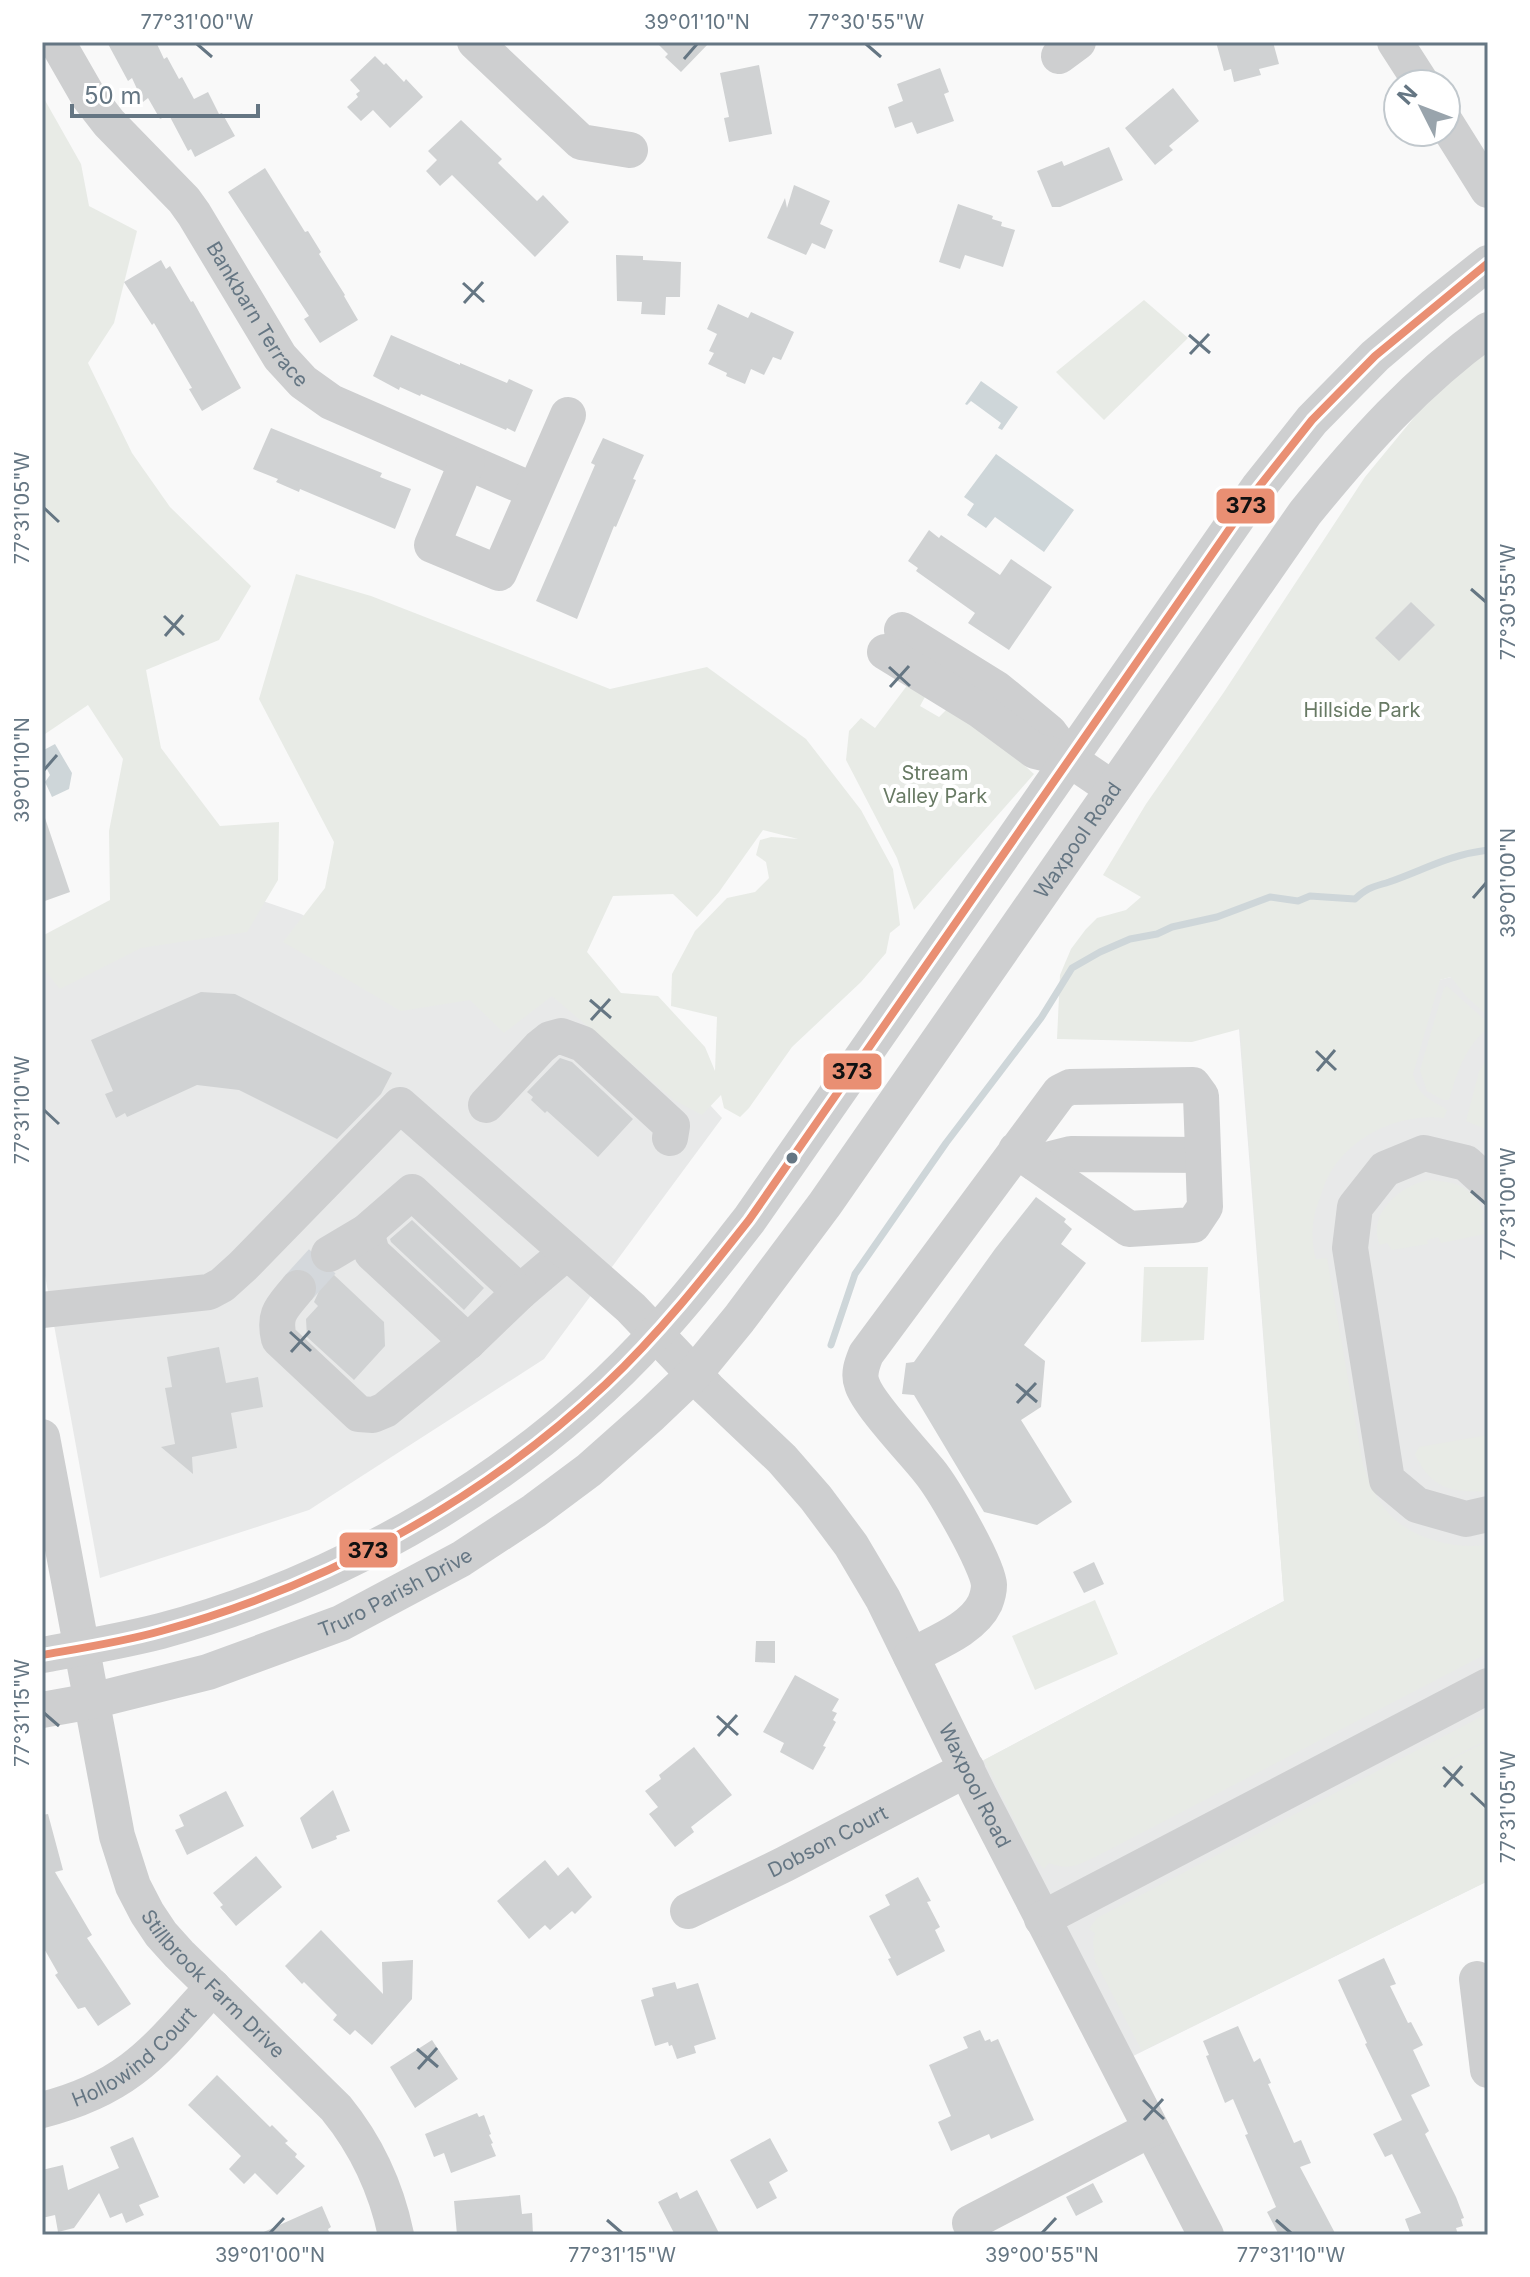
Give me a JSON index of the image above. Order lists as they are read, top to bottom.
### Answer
{
  "streets": {
    "street": [
      "Bankbarn Terrace",
      "Waxpool Road",
      "Truro Parish Drive",
      "Dobson Court",
      "Stillbrook Farm Drive",
      "Hollowind Court"
    ]
  },
  "crossings": [
    ["Waxpool Road", "Truro Parish Drive"],
    ["Waxpool Road", "Dobson Court"],
    ["Truro Parish Drive", "Stillbrook Farm Drive"],
    ["Stillbrook Farm Drive", "Hollowind Court"]
  ],
  "parks": ["Hillside Park", "Stream Valley Park"],
  "lines": ["transit line 373"],
  "scale_bar": "50 m",
  "north": "top left",
  "coordinates": [
    "77°31'00\"W",
    "39°01'10\"N",
    "77°30'55\"W",
    "77°31'05\"W",
    "39°01'00\"N",
    "77°31'10\"W",
    "77°31'15\"W",
    "39°00'55\"N"
  ]
}
